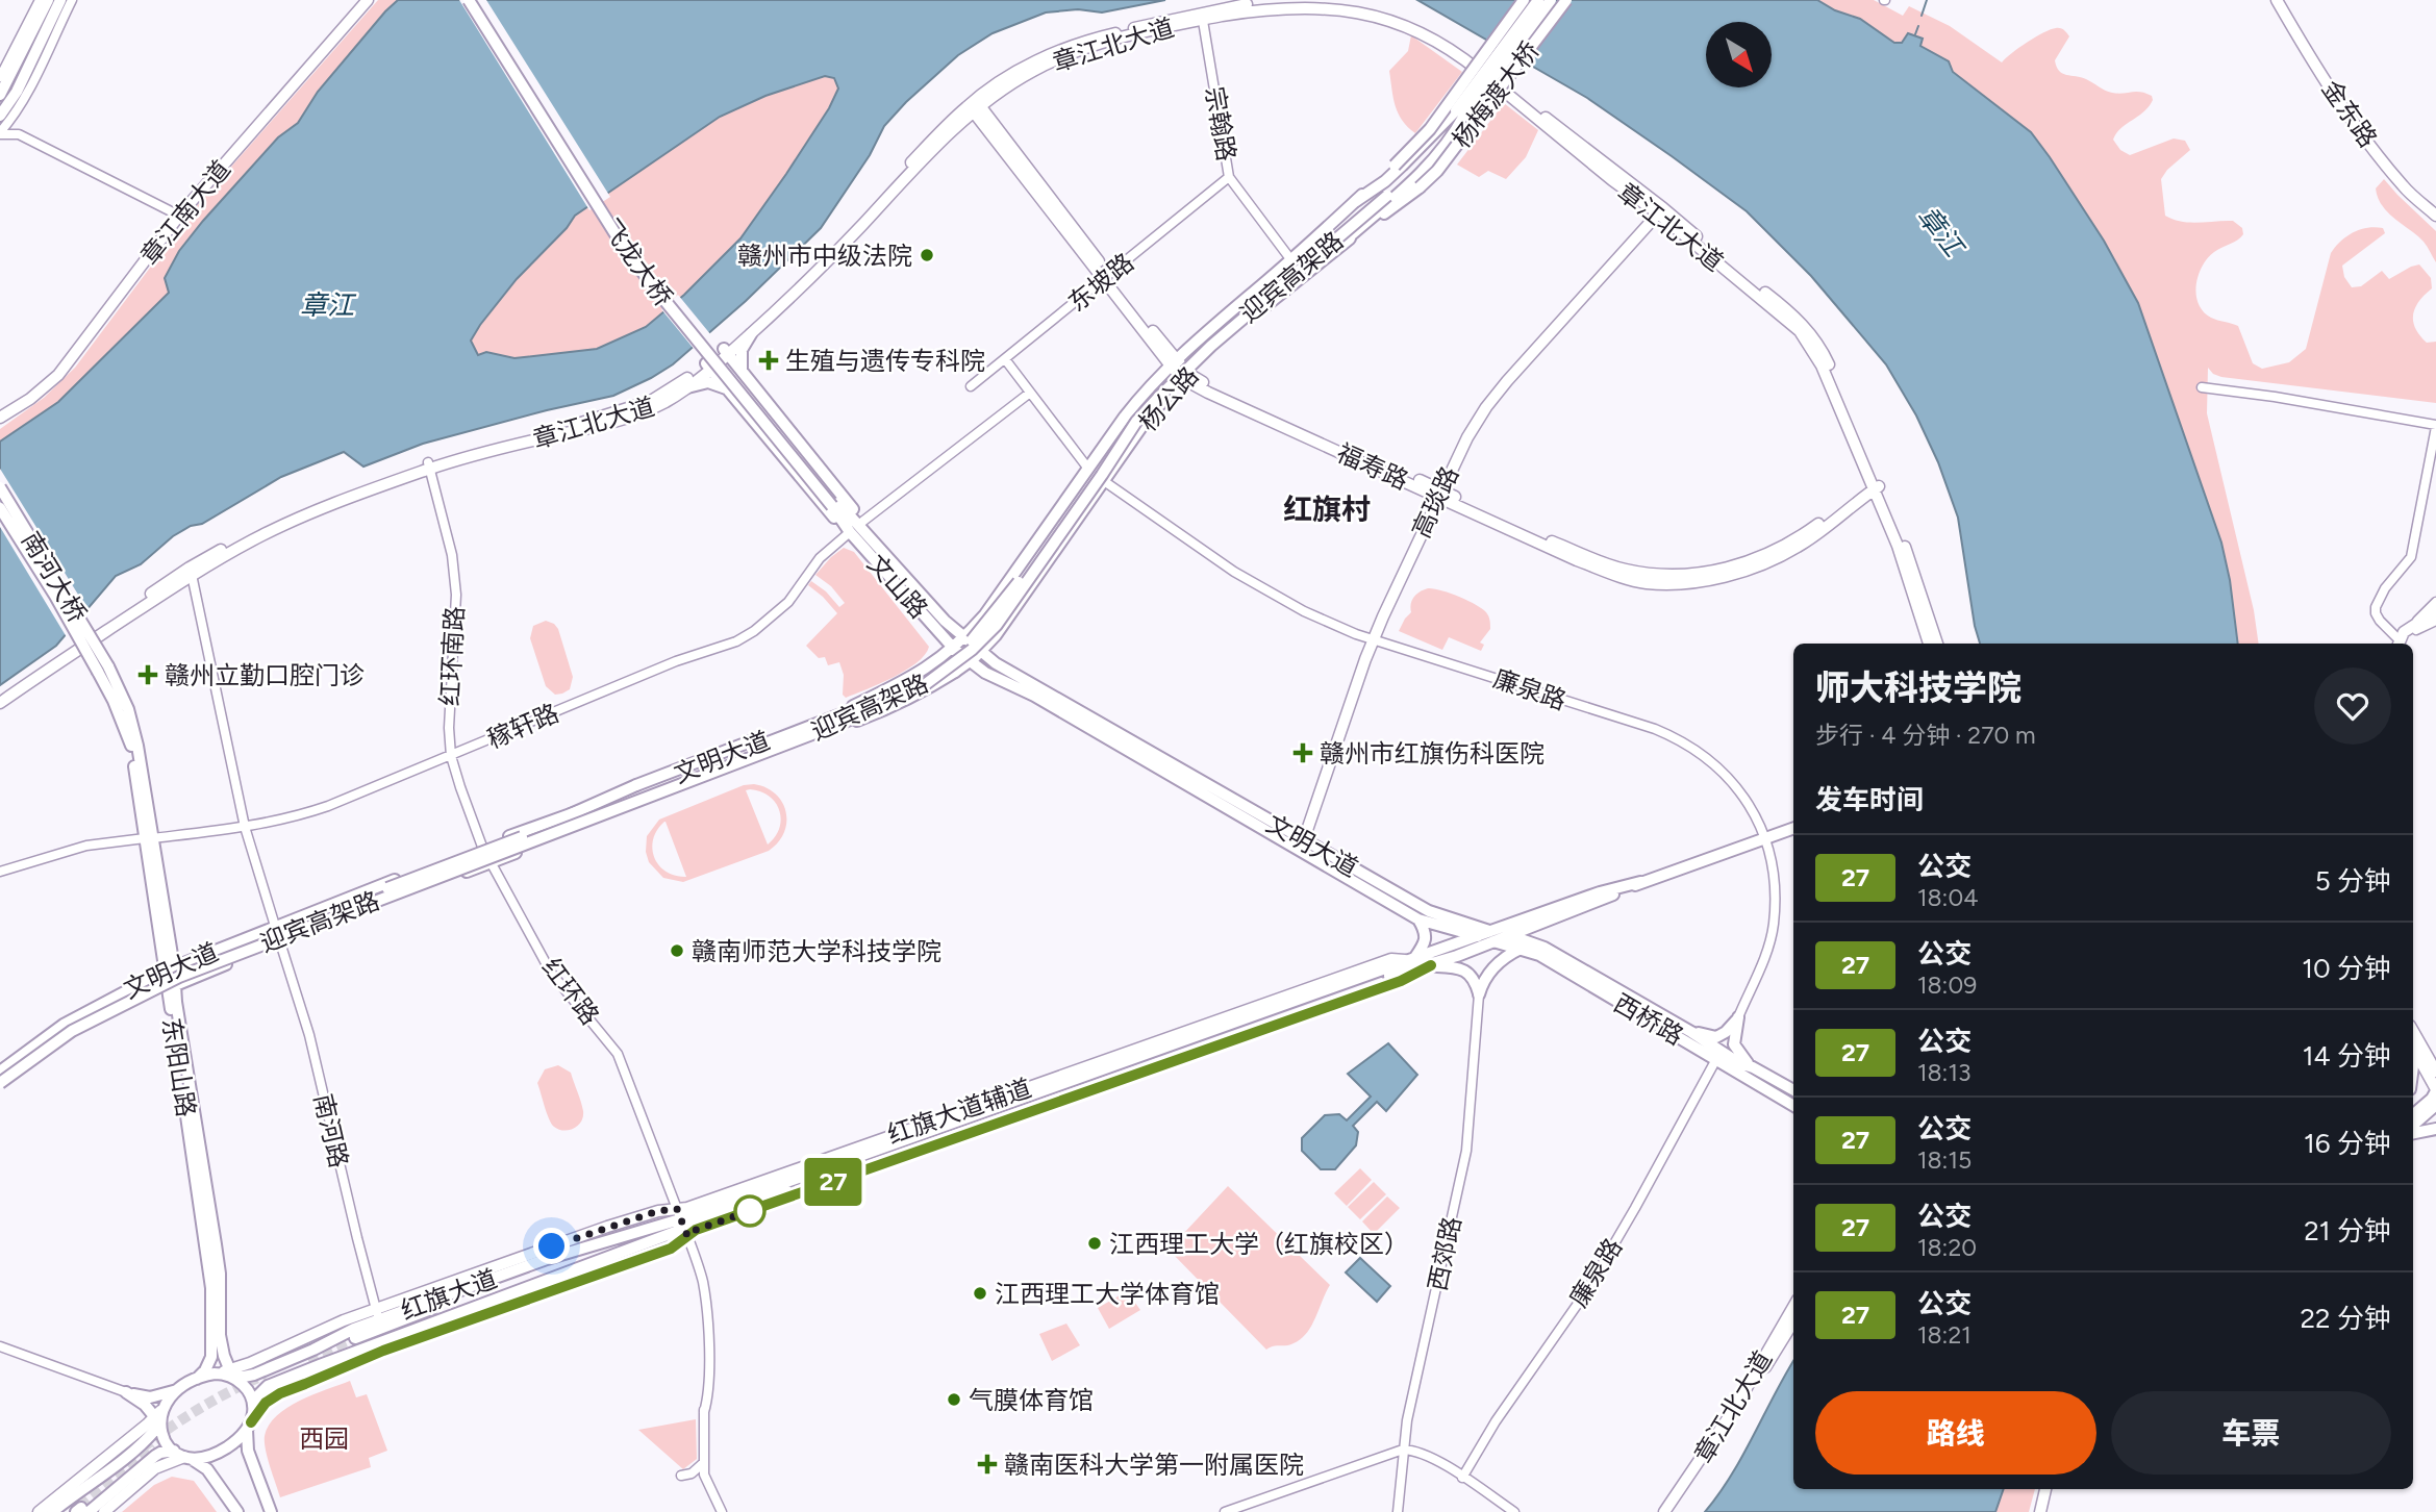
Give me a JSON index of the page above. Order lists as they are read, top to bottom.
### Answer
{
  "streets": {
    "main road": [
      "章江北大道",
      "杨梅渡大桥",
      "金东路",
      "章江南大道",
      "飞龙大桥",
      "迎宾高架路",
      "杨公路",
      "福寿路",
      "高琰路",
      "南河大桥",
      "文山路",
      "文明大道",
      "西桥路",
      "东阳山路",
      "红旗大道"
    ],
    "street": [
      "宗翰路",
      "东坡路",
      "红环南路",
      "廉泉路",
      "稼轩路",
      "红环路",
      "南河路",
      "西郊路"
    ]
  },
  "crossings": [
    ["章江北大道", "宗翰路"],
    ["章江北大道", "福寿路"],
    ["章江北大道", "高琰路"],
    ["章江北大道", "红环南路"],
    ["杨梅渡大桥", "迎宾高架路"],
    ["杨梅渡大桥", "杨公路"],
    ["宗翰路", "东坡路"],
    ["宗翰路", "杨公路"],
    ["飞龙大桥", "文山路"],
    ["迎宾高架路", "杨公路"],
    ["迎宾高架路", "文明大道"],
    ["迎宾高架路", "红环路"],
    ["东坡路", "福寿路"],
    ["杨公路", "福寿路"],
    ["杨公路", "文山路"],
    ["杨公路", "廉泉路"],
    ["杨公路", "文明大道"],
    ["福寿路", "高琰路"],
    ["高琰路", "廉泉路"],
    ["高琰路", "文明大道"],
    ["南河大桥", "东阳山路"],
    ["文山路", "稼轩路"],
    ["文山路", "文明大道"],
    ["红环南路", "稼轩路"],
    ["红环南路", "文明大道"],
    ["红环南路", "红环路"],
    ["廉泉路", "西桥路"],
    ["稼轩路", "东阳山路"],
    ["文明大道", "红环路"],
    ["文明大道", "西桥路"],
    ["文明大道", "东阳山路"],
    ["文明大道", "南河路"],
    ["文明大道", "红旗大道"],
    ["红环路", "红旗大道"],
    ["西桥路", "红旗大道"],
    ["东阳山路", "红旗大道"],
    ["南河路", "红旗大道"]
  ],
  "districts": ["红旗村"],
  "water": ["章江"],
  "parks": ["西园"],
  "places": {
    "other": [
      "赣州市中级法院",
      "赣南师范大学科技学院",
      "江西理工大学（红旗校区）",
      "江西理工大学体育馆",
      "气膜体育馆"
    ],
    "health": [
      "生殖与遗传专科院",
      "赣州立勤口腔门诊",
      "赣州市红旗伤科医院",
      "赣南医科大学第一附属医院"
    ]
  },
  "lines": ["bus line 27"],
  "north": "bottom right",
  "page": {
    "on_map": "27",
    "heading": [
      ["师大科技学院", "步行 · 4 分钟 · 270 m"],
      "发车时间"
    ],
    "list": [
      {
        "mark": "27",
        "name": "公交",
        "note": "18:04",
        "value": "5 分钟"
      },
      {
        "mark": "27",
        "name": "公交",
        "note": "18:09",
        "value": "10 分钟"
      },
      {
        "mark": "27",
        "name": "公交",
        "note": "18:13",
        "value": "14 分钟"
      },
      {
        "mark": "27",
        "name": "公交",
        "note": "18:15",
        "value": "16 分钟"
      },
      {
        "mark": "27",
        "name": "公交",
        "note": "18:20",
        "value": "21 分钟"
      },
      {
        "mark": "27",
        "name": "公交",
        "note": "18:21",
        "value": "22 分钟"
      }
    ],
    "buttons": ["路线", "车票"]
  }
}
